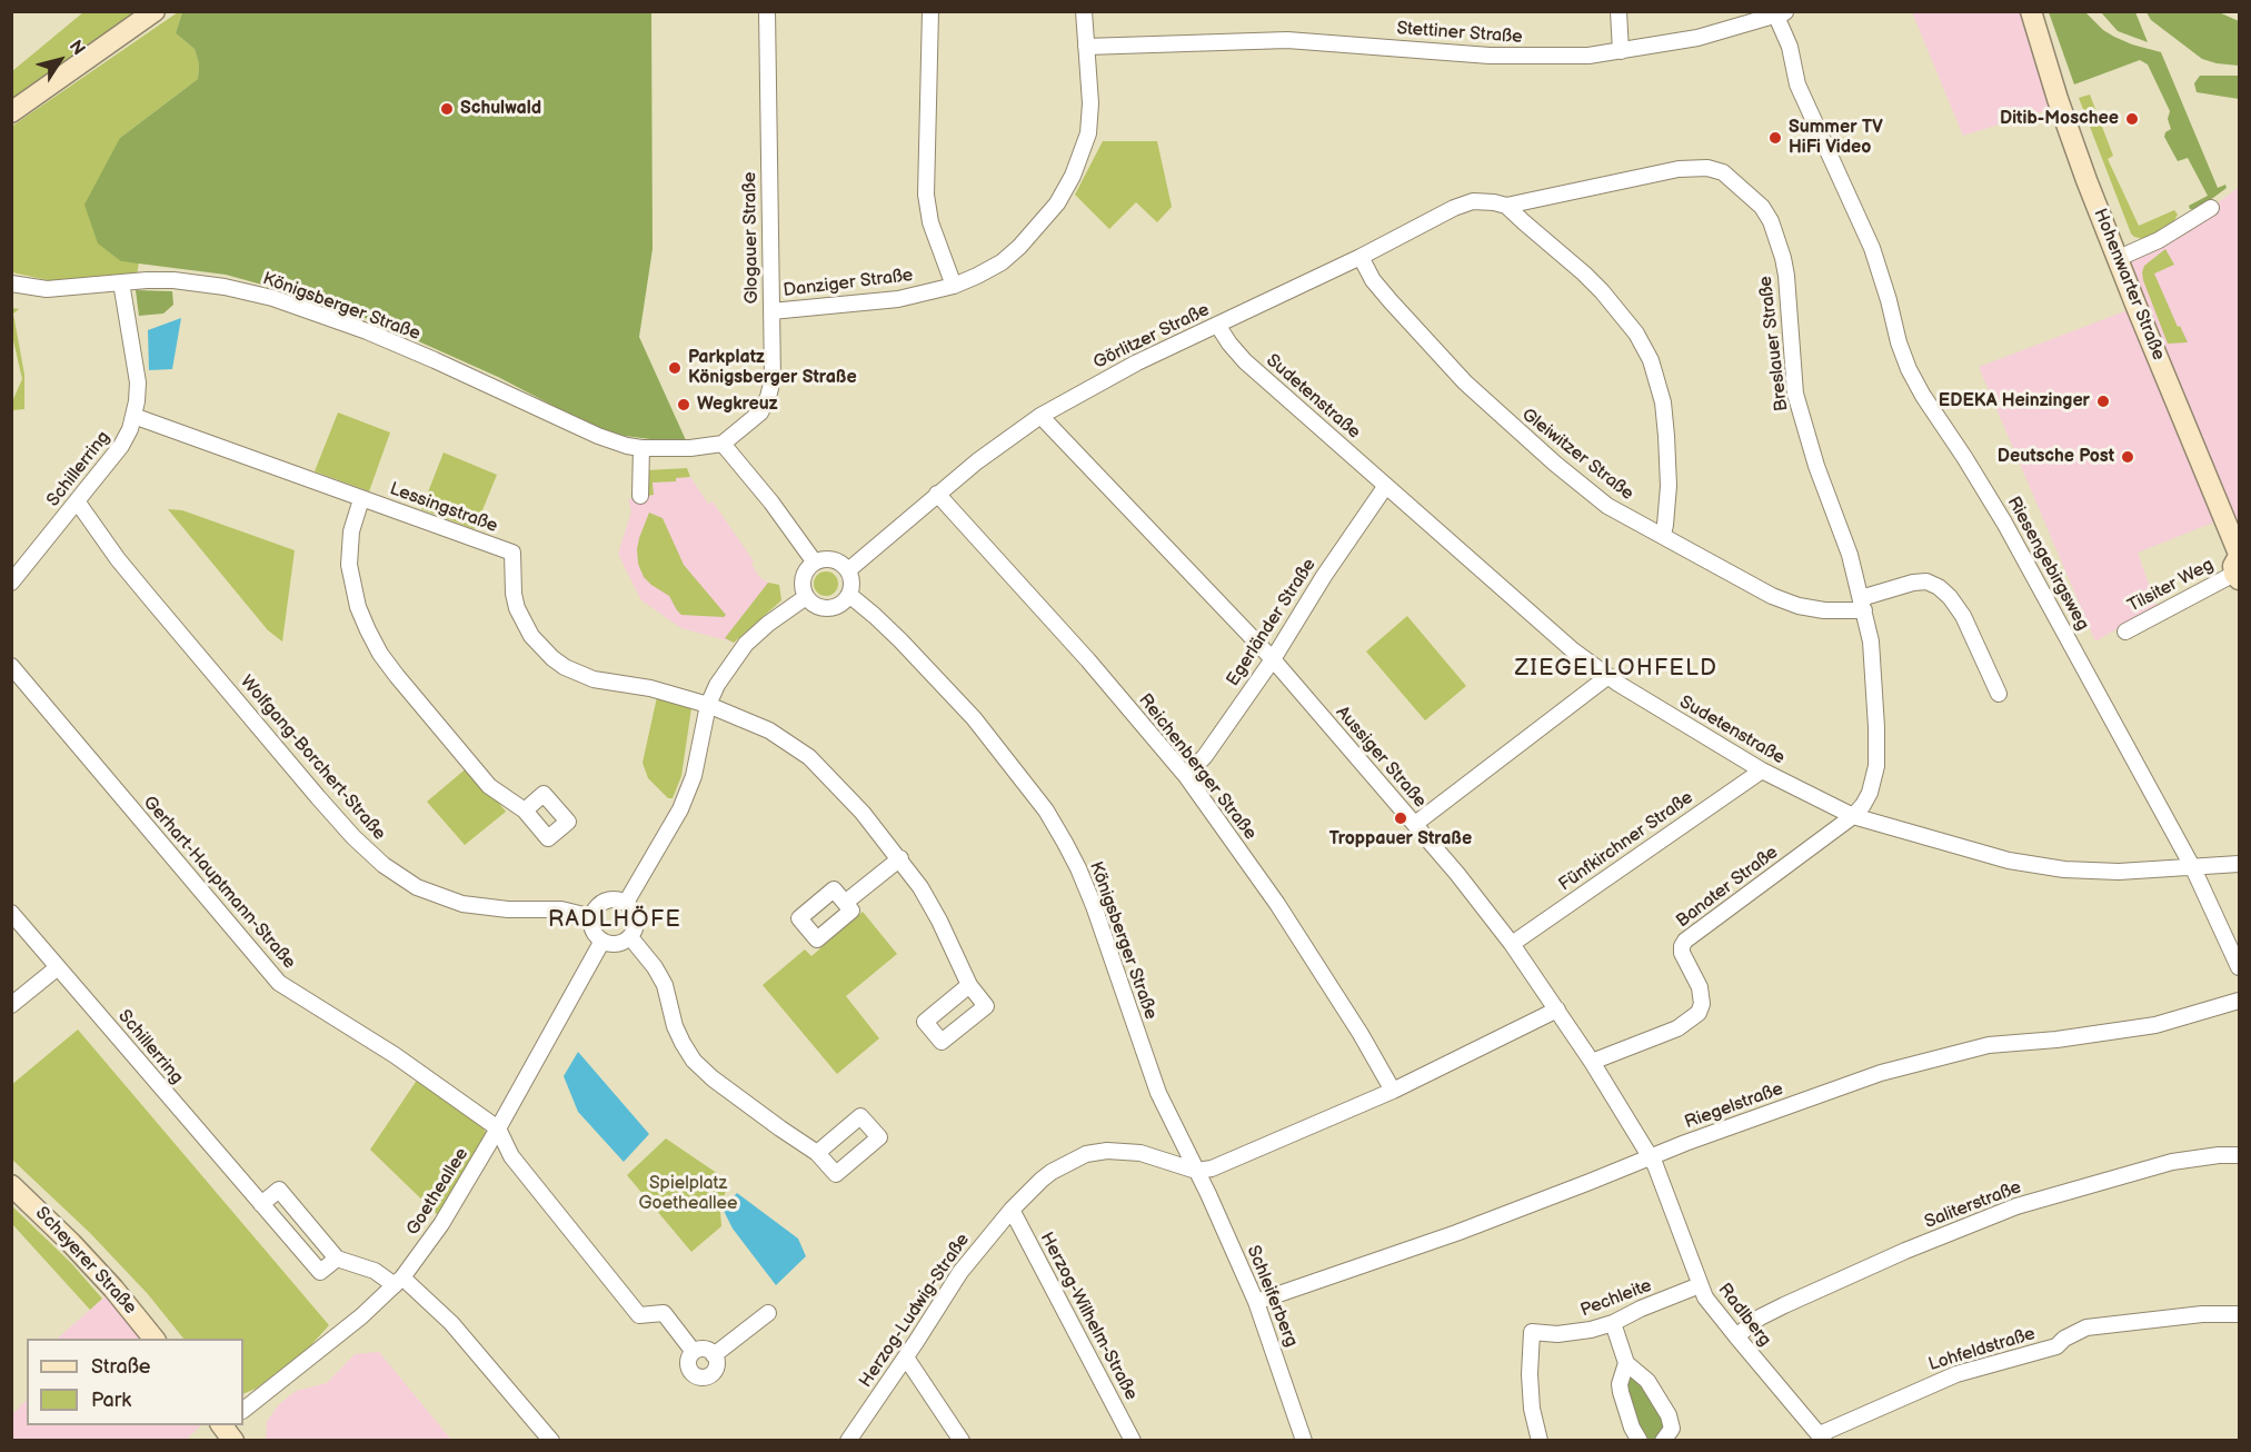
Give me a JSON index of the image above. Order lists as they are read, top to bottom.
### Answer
{
  "streets": {
    "street": [
      "Stettiner Straße",
      "Glogauer Straße",
      "Danziger Straße",
      "Hohenwarter Straße",
      "Königsberger Straße",
      "Görlitzer Straße",
      "Breslauer Straße",
      "Sudetenstraße",
      "Gleiwitzer Straße",
      "Schillerring",
      "Lessingstraße",
      "Riesengebirgsweg",
      "Tilsiter Weg",
      "Egerländer Straße",
      "Aussiger Straße",
      "Wolfgang-Borchert-Straße",
      "Reichenberger Straße",
      "Fünfkirchner Straße",
      "Gerhart-Hauptmann-Straße",
      "Banater Straße",
      "Riegelstraße",
      "Goetheallee",
      "Saliterstraße",
      "Scheyerer Straße",
      "Schleiferberg",
      "Pechleite",
      "Herzog-Ludwig-Straße",
      "Radlberg",
      "Herzog-Wilhelm-Straße",
      "Lohfeldstraße"
    ]
  },
  "crossings": [
    ["Stettiner Straße", "Danziger Straße"],
    ["Stettiner Straße", "Riesengebirgsweg"],
    ["Glogauer Straße", "Danziger Straße"],
    ["Glogauer Straße", "Königsberger Straße"],
    ["Hohenwarter Straße", "Tilsiter Weg"],
    ["Königsberger Straße", "Görlitzer Straße"],
    ["Königsberger Straße", "Schillerring"],
    ["Königsberger Straße", "Schleiferberg"],
    ["Königsberger Straße", "Herzog-Ludwig-Straße"],
    ["Görlitzer Straße", "Breslauer Straße"],
    ["Görlitzer Straße", "Sudetenstraße"],
    ["Görlitzer Straße", "Gleiwitzer Straße"],
    ["Görlitzer Straße", "Aussiger Straße"],
    ["Görlitzer Straße", "Reichenberger Straße"],
    ["Breslauer Straße", "Sudetenstraße"],
    ["Breslauer Straße", "Gleiwitzer Straße"],
    ["Breslauer Straße", "Banater Straße"],
    ["Sudetenstraße", "Riesengebirgsweg"],
    ["Sudetenstraße", "Egerländer Straße"],
    ["Sudetenstraße", "Fünfkirchner Straße"],
    ["Sudetenstraße", "Banater Straße"],
    ["Schillerring", "Lessingstraße"],
    ["Schillerring", "Wolfgang-Borchert-Straße"],
    ["Schillerring", "Goetheallee"],
    ["Egerländer Straße", "Aussiger Straße"],
    ["Egerländer Straße", "Reichenberger Straße"],
    ["Aussiger Straße", "Fünfkirchner Straße"],
    ["Aussiger Straße", "Banater Straße"],
    ["Aussiger Straße", "Riegelstraße"],
    ["Aussiger Straße", "Radlberg"],
    ["Wolfgang-Borchert-Straße", "Goetheallee"],
    ["Gerhart-Hauptmann-Straße", "Goetheallee"],
    ["Riegelstraße", "Schleiferberg"],
    ["Riegelstraße", "Radlberg"],
    ["Saliterstraße", "Radlberg"],
    ["Schleiferberg", "Herzog-Ludwig-Straße"],
    ["Pechleite", "Radlberg"],
    ["Herzog-Ludwig-Straße", "Herzog-Wilhelm-Straße"],
    ["Radlberg", "Lohfeldstraße"]
  ],
  "districts": ["ZIEGELLOHFELD", "RADLHÖFE"],
  "parks": ["Spielplatz Goetheallee"],
  "places": [
    "Schulwald",
    "Ditib-Moschee",
    "Summer TV HiFi Video",
    "Parkplatz Königsberger Straße",
    "EDEKA Heinzinger",
    "Wegkreuz",
    "Deutsche Post",
    "Troppauer Straße"
  ],
  "legend": ["Straße", "Park"],
  "north": "top right"
}
